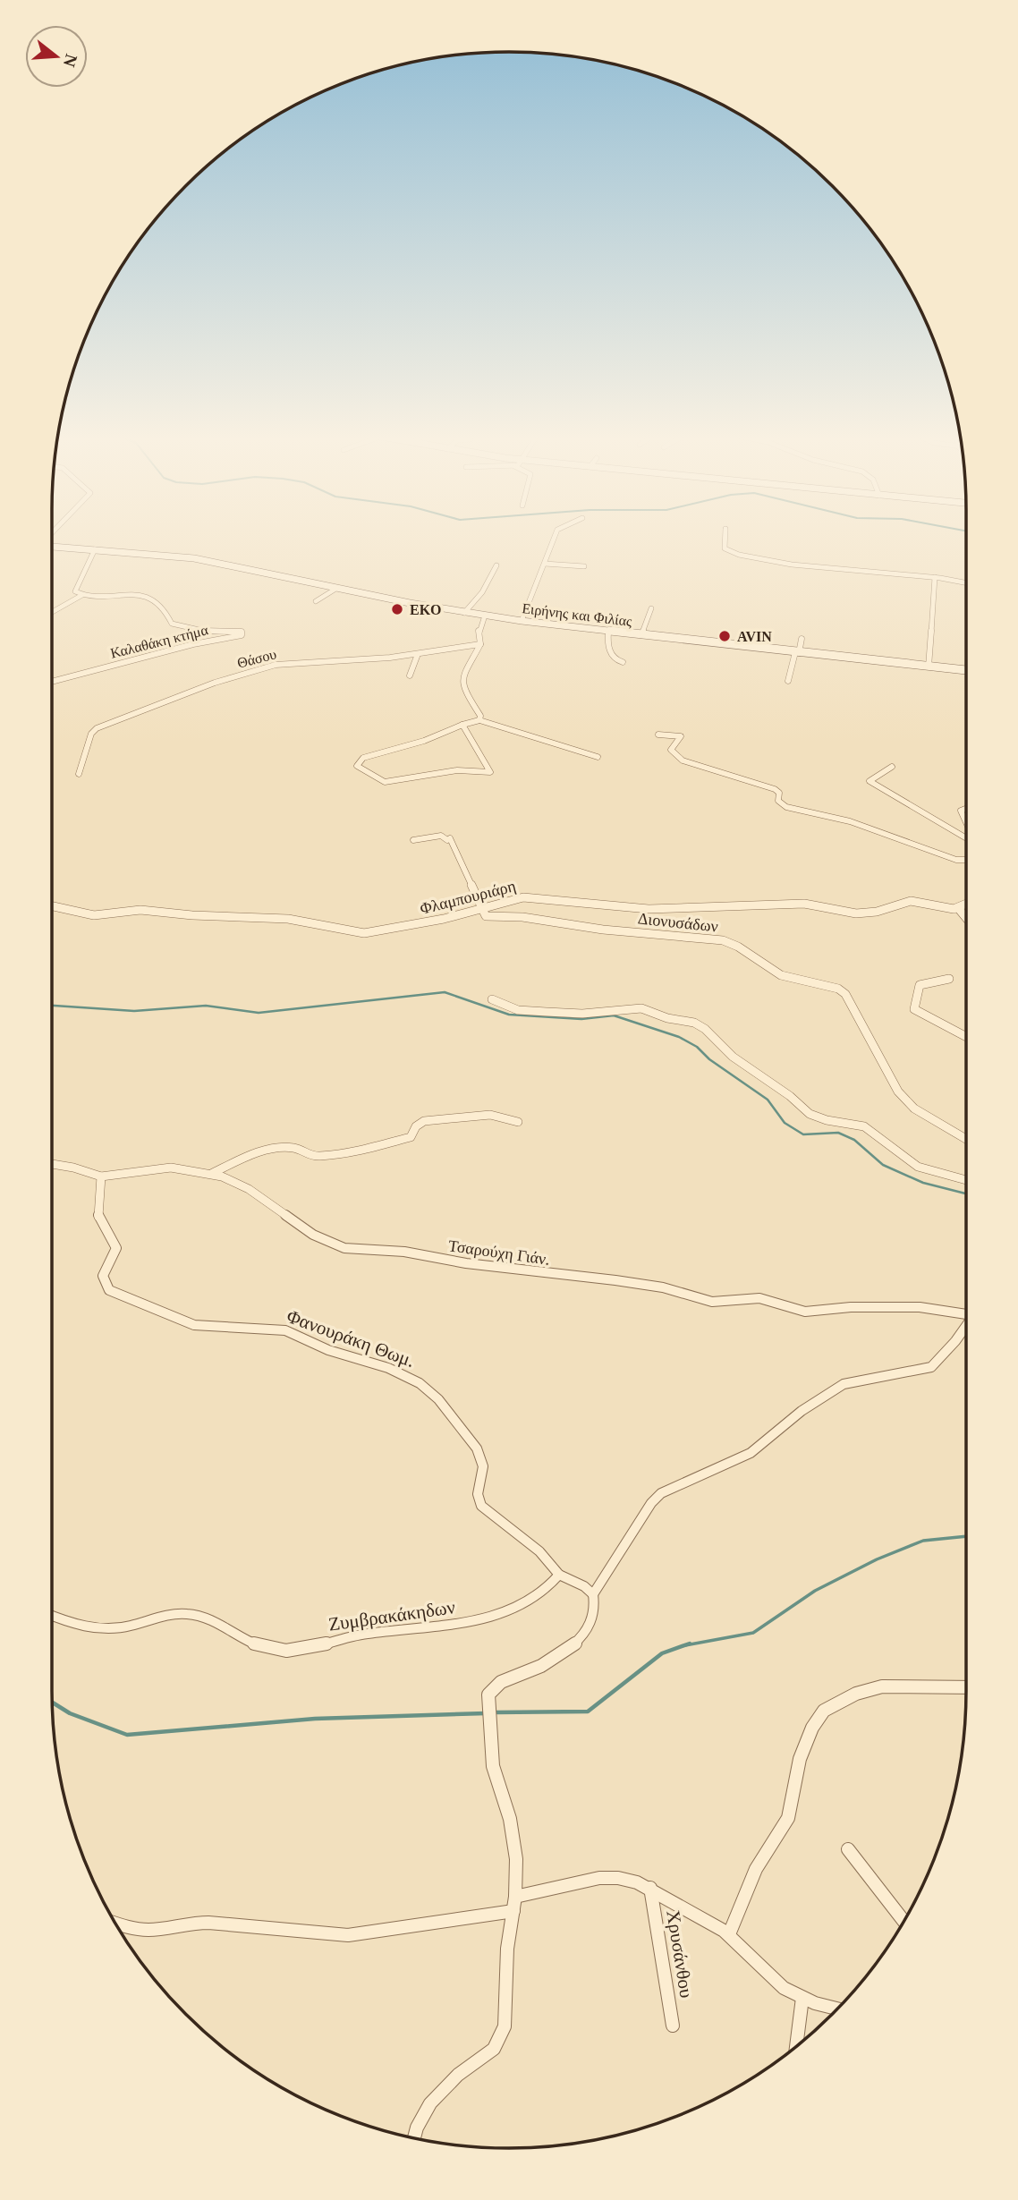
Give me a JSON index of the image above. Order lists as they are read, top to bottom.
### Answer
{
  "streets": {
    "street": [
      "Ειρήνης και Φιλίας",
      "Καλαθάκη κτήμα",
      "Θάσου",
      "Φλαμπουριάρη",
      "Διονυσάδων",
      "Τσαρούχη Γιάν.",
      "Φανουράκη Θωμ.",
      "Ζυμβρακάκηδων",
      "Χρυσάνθου"
    ]
  },
  "crossings": [
    ["Φλαμπουριάρη", "Διονυσάδων"],
    ["Τσαρούχη Γιάν.", "Φανουράκη Θωμ."],
    ["Φανουράκη Θωμ.", "Ζυμβρακάκηδων"]
  ],
  "places": ["EKO", "AVIN"],
  "north": "right"
}
